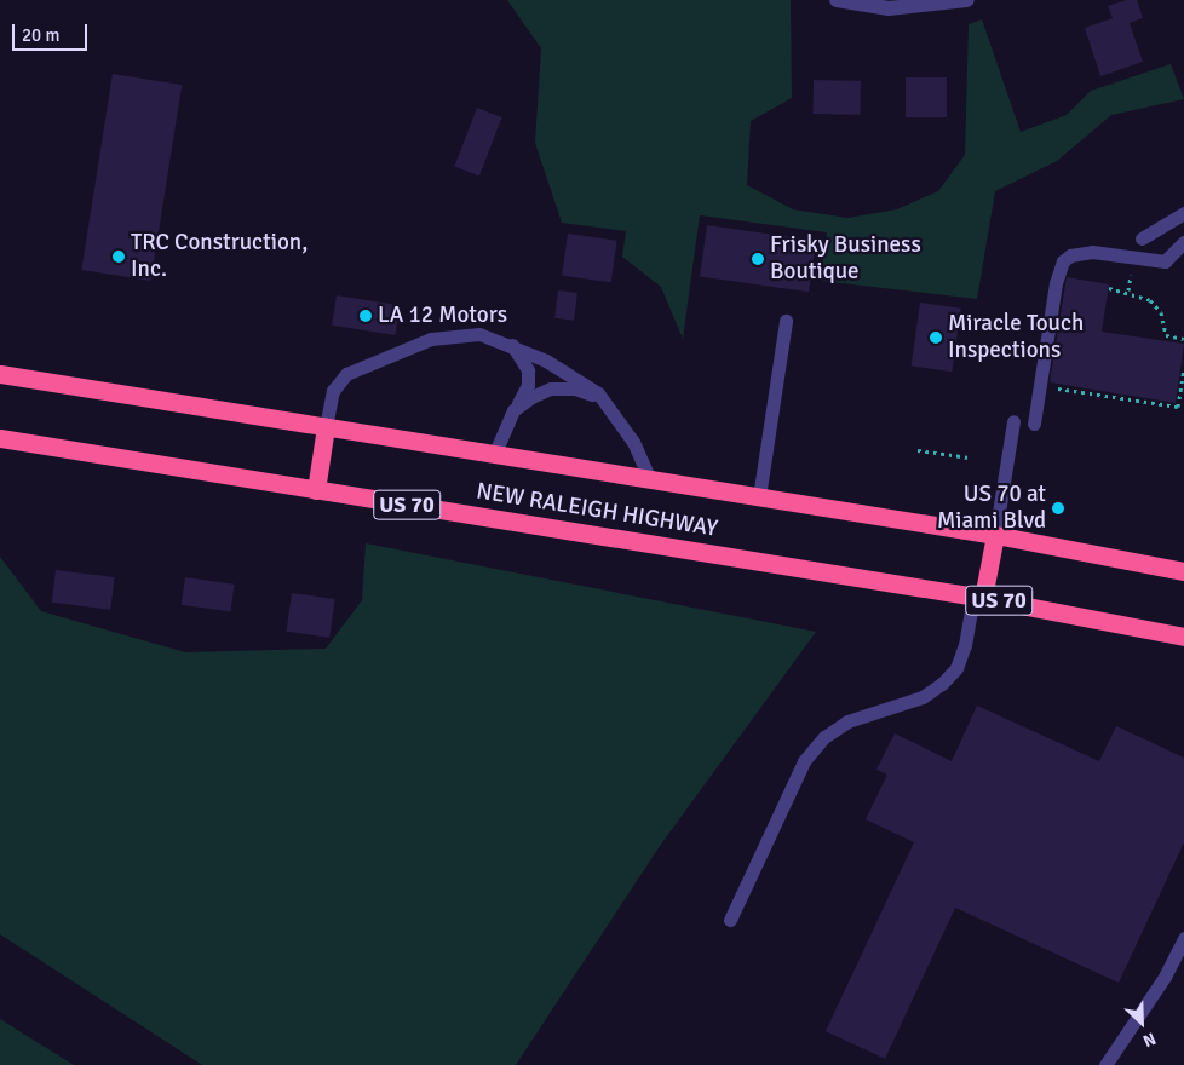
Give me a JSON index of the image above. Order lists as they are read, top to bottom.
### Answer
{
  "streets": {
    "highway": ["US 70", "NEW RALEIGH HIGHWAY"]
  },
  "places": [
    "TRC Construction, Inc.",
    "Frisky Business Boutique",
    "LA 12 Motors",
    "Miracle Touch Inspections",
    "US 70 at Miami Blvd"
  ],
  "scale_bar": "20 m",
  "north": "bottom right"
}
